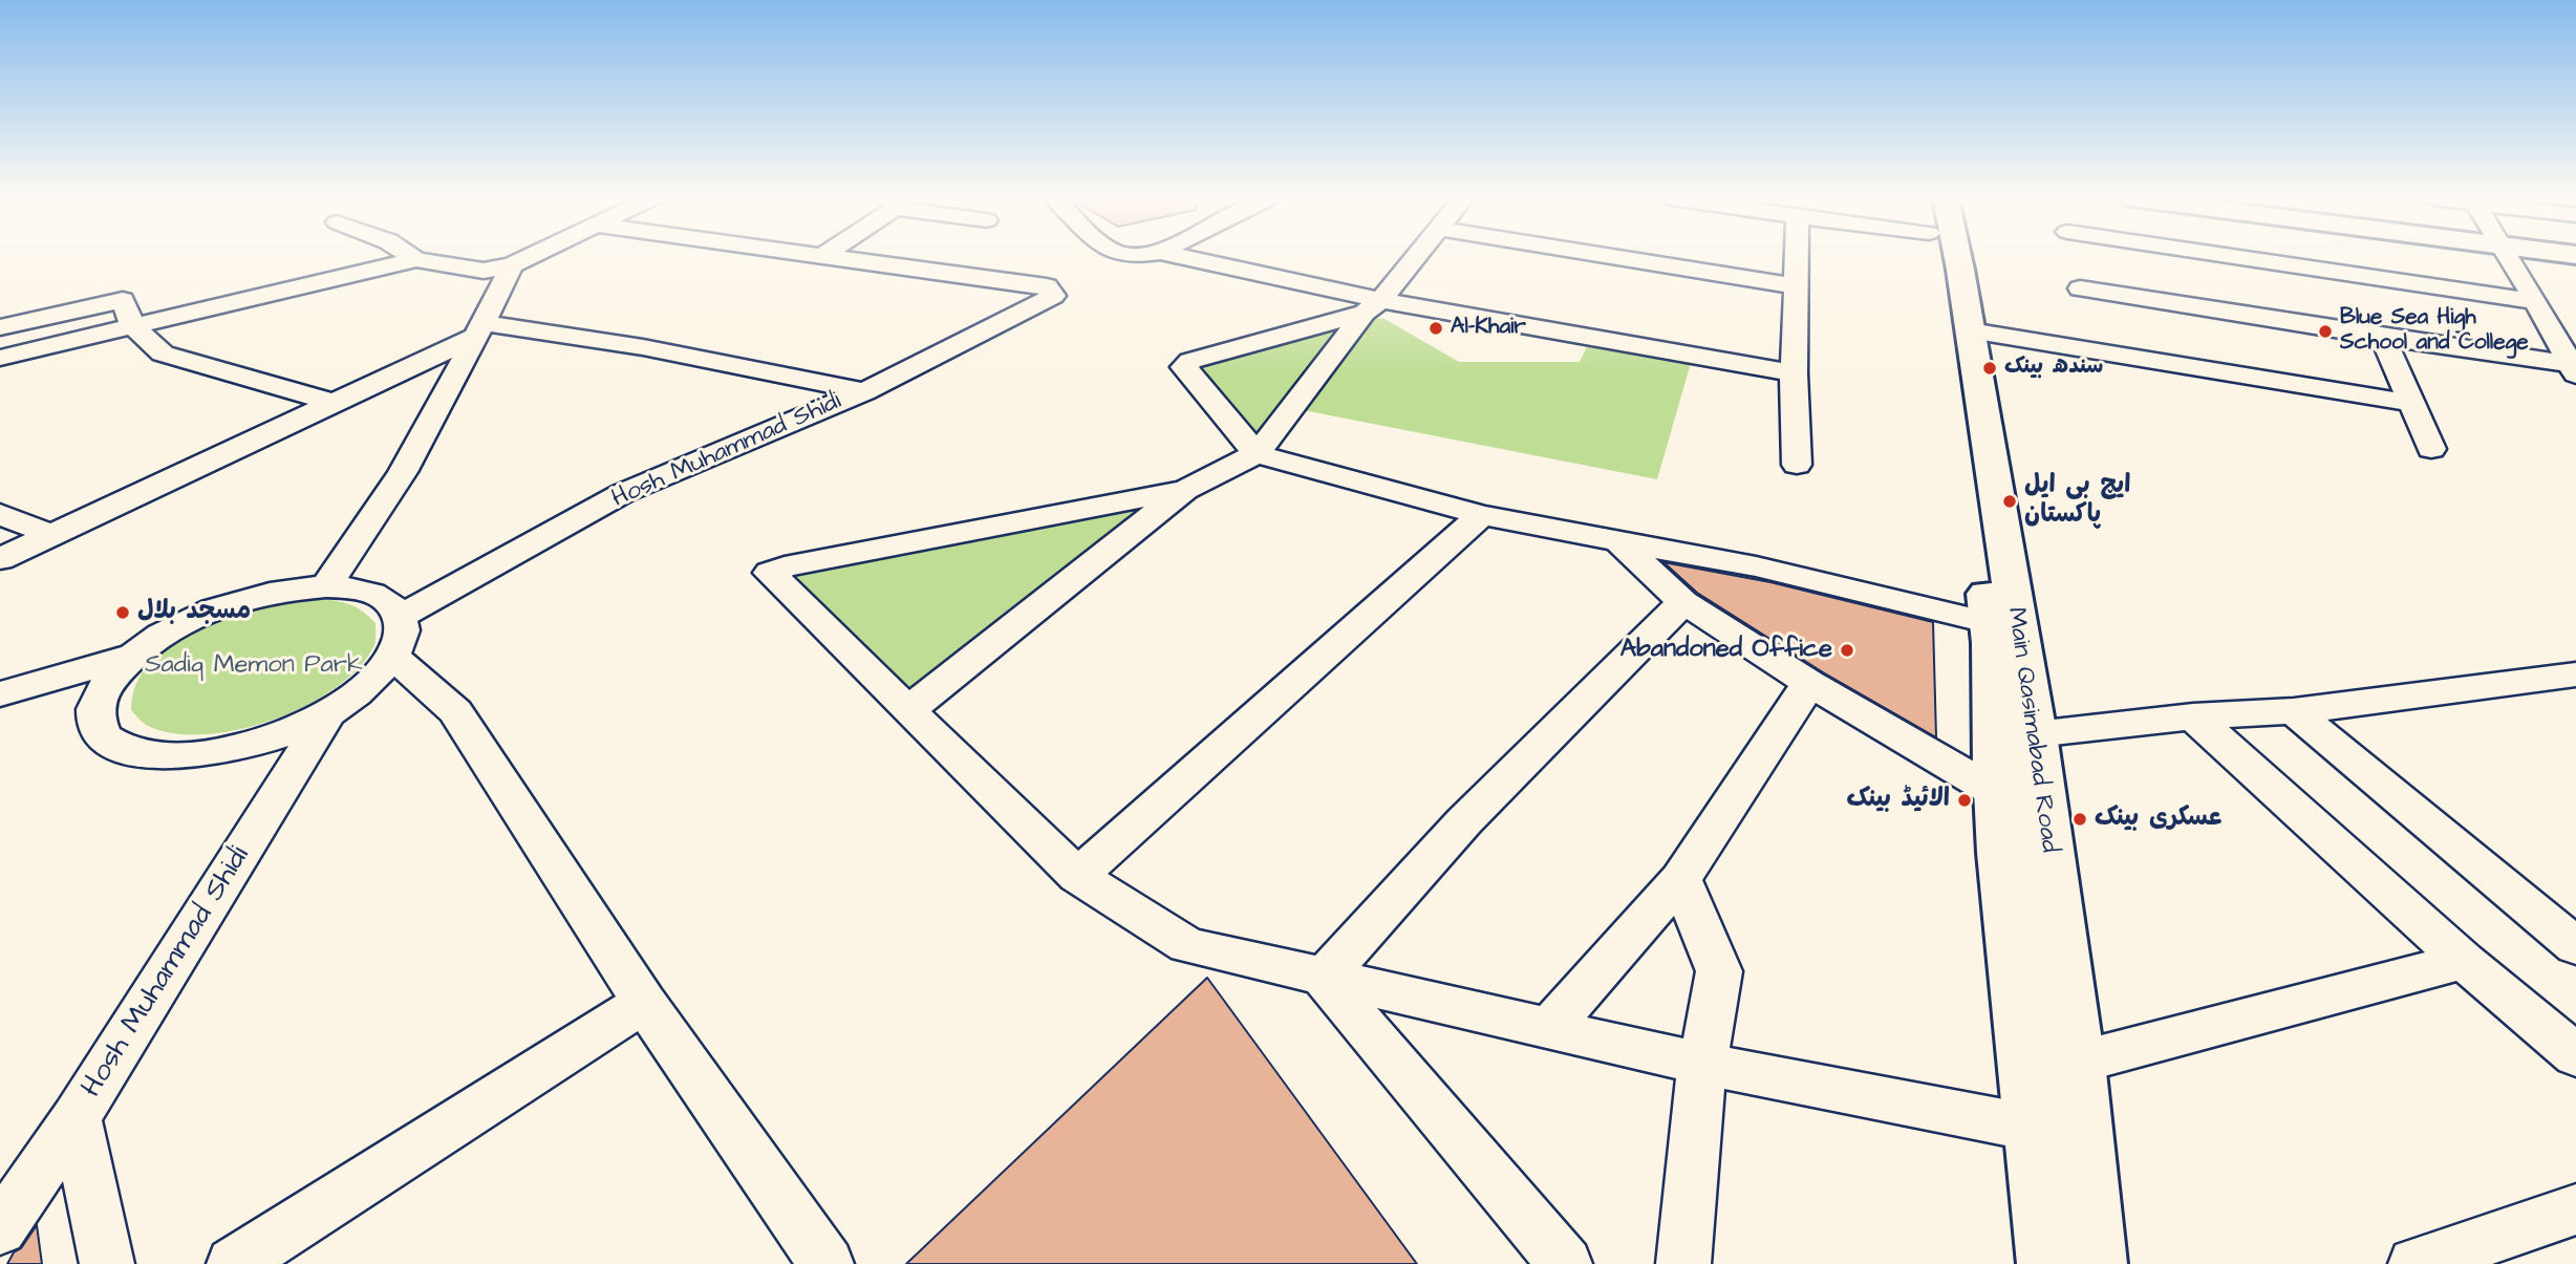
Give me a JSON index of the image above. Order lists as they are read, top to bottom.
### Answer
{
  "streets": {
    "main road": ["Main Qasimabad Road"],
    "street": ["Hosh Muhammad Shidi"]
  },
  "parks": ["Sadiq Memon Park"],
  "places": [
    "Al-Khair",
    "Blue Sea High School and College",
    "سندھ بینک",
    "ایچ بی ایل پاکستان",
    "مسجد بلال",
    "Abandoned Office",
    "الائیڈ بینک",
    "عسکری بینک"
  ]
}
